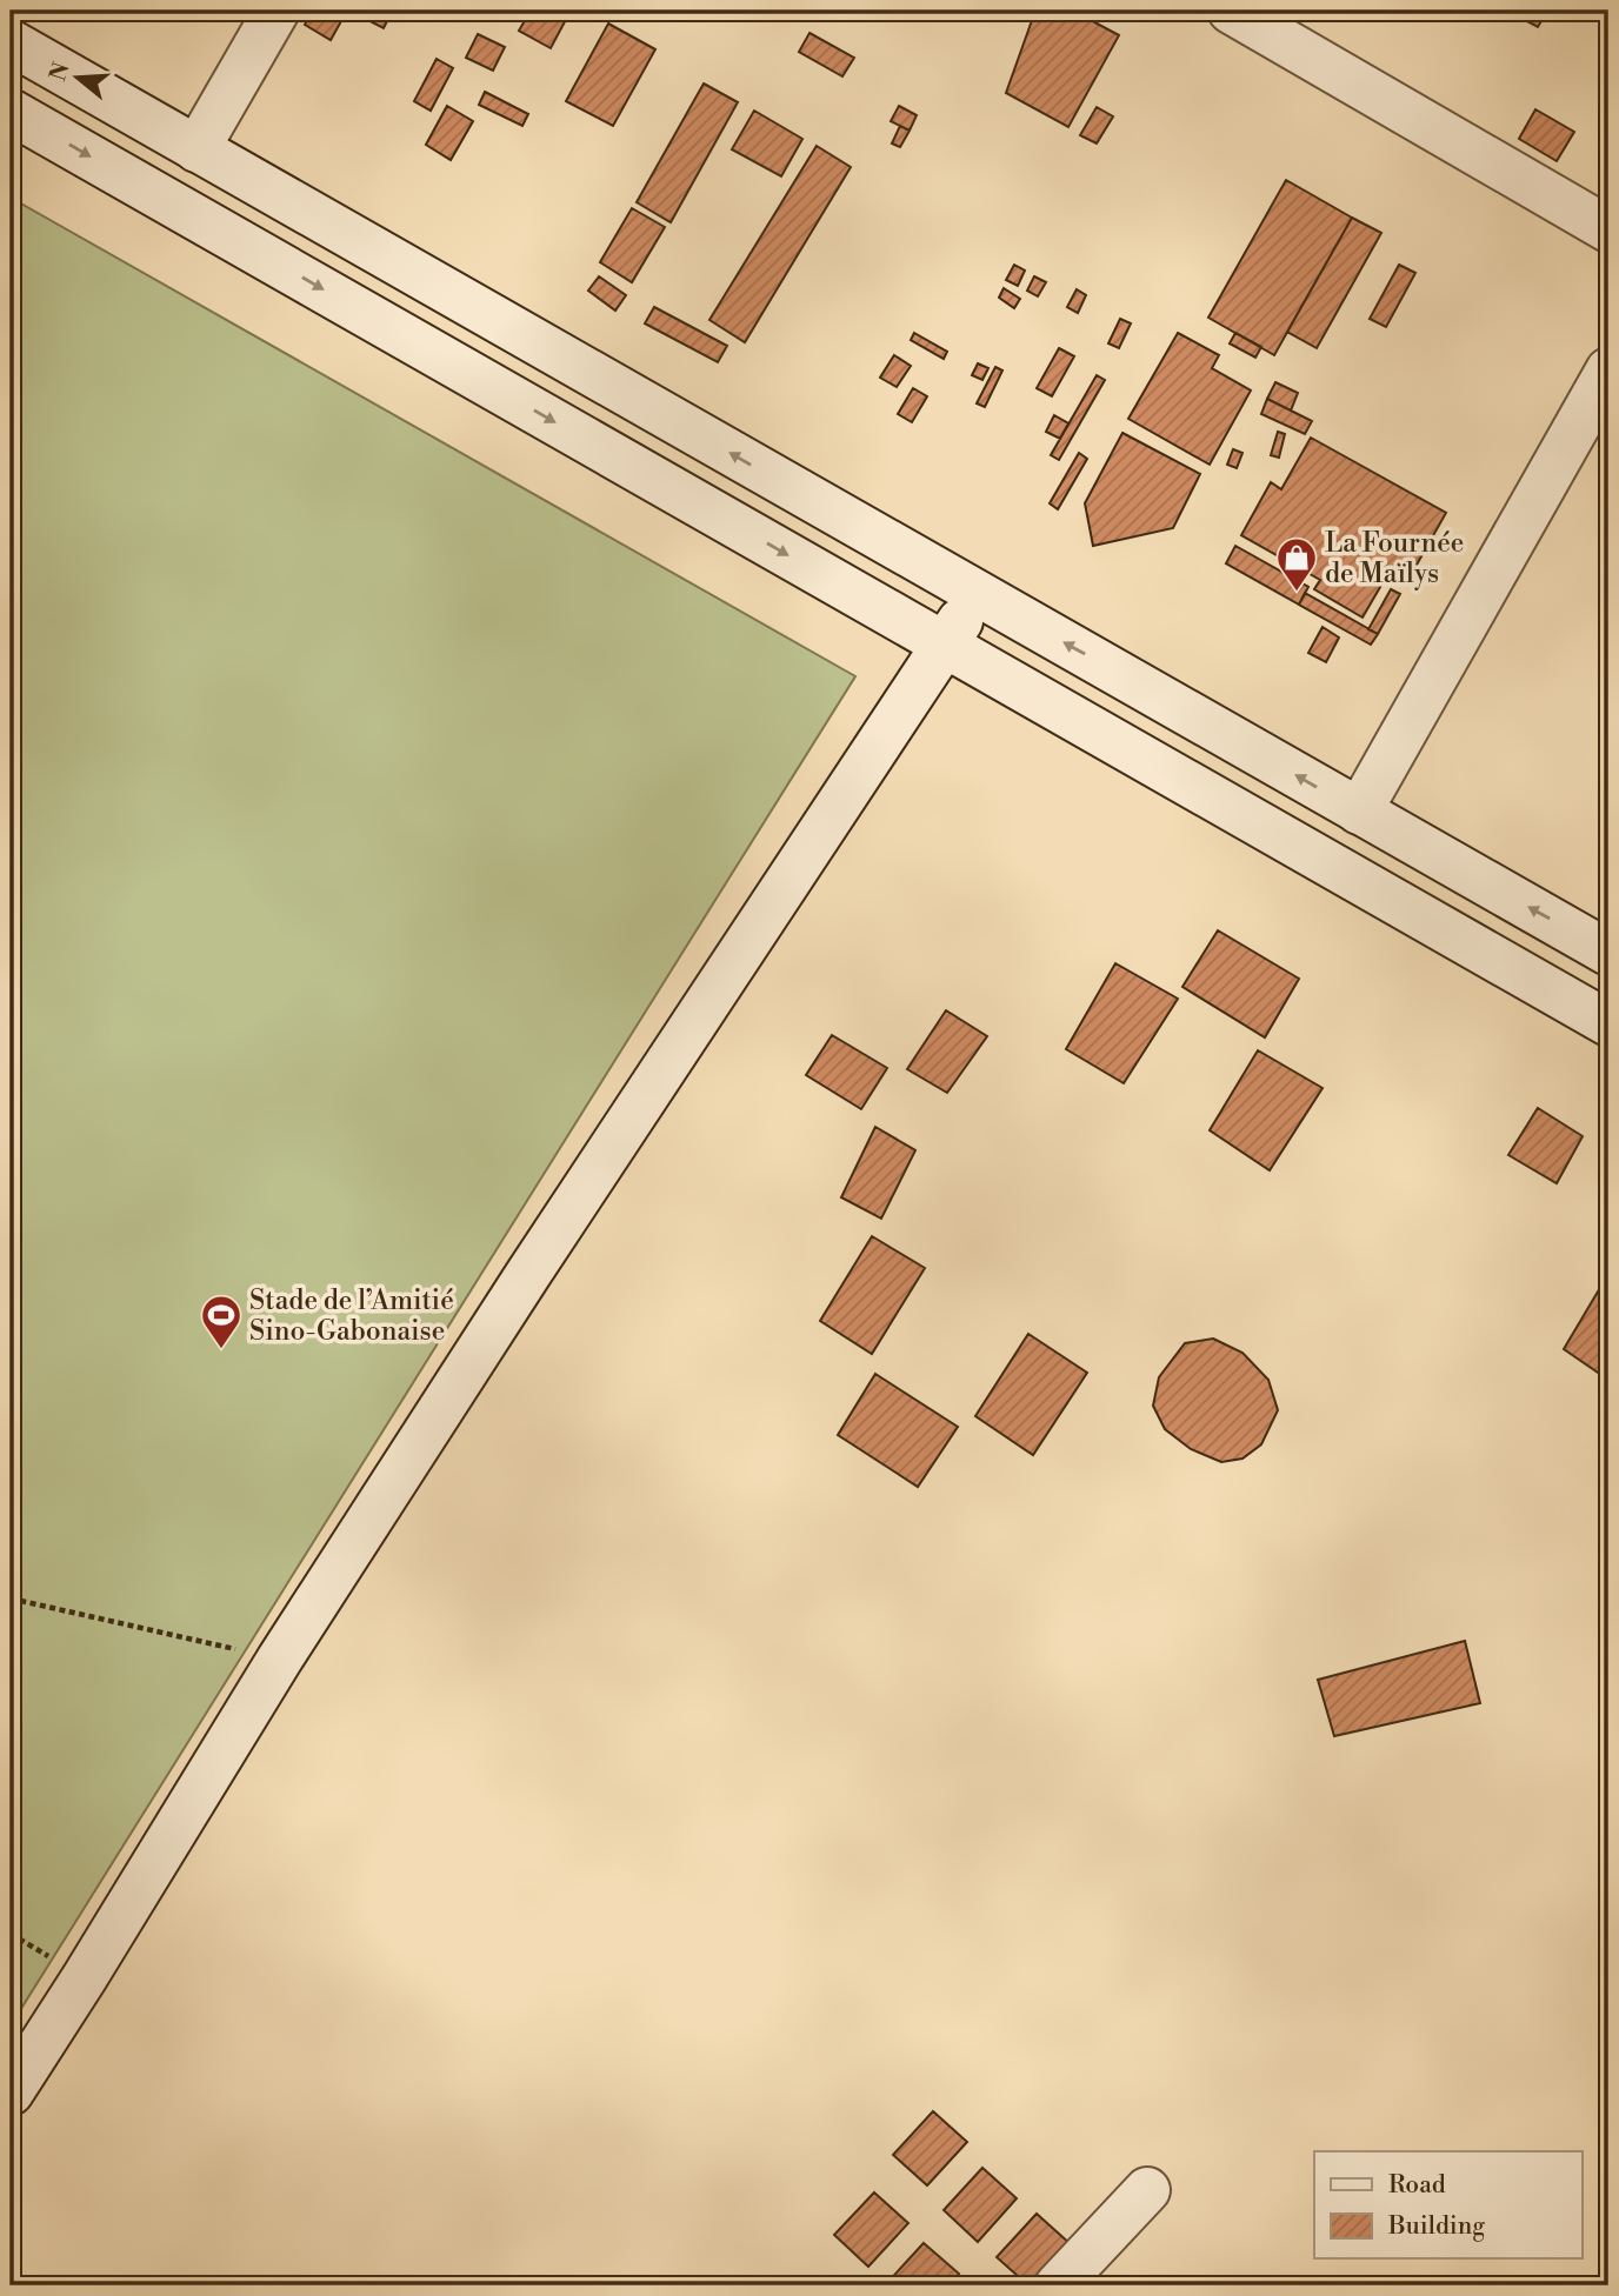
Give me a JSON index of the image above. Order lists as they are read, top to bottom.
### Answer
{
  "places": {
    "shop": ["La Fournée de Maïlys"],
    "sports": ["Stade de l’Amitié Sino-Gabonaise"]
  },
  "legend": ["Road", "Building"],
  "north": "left"
}
